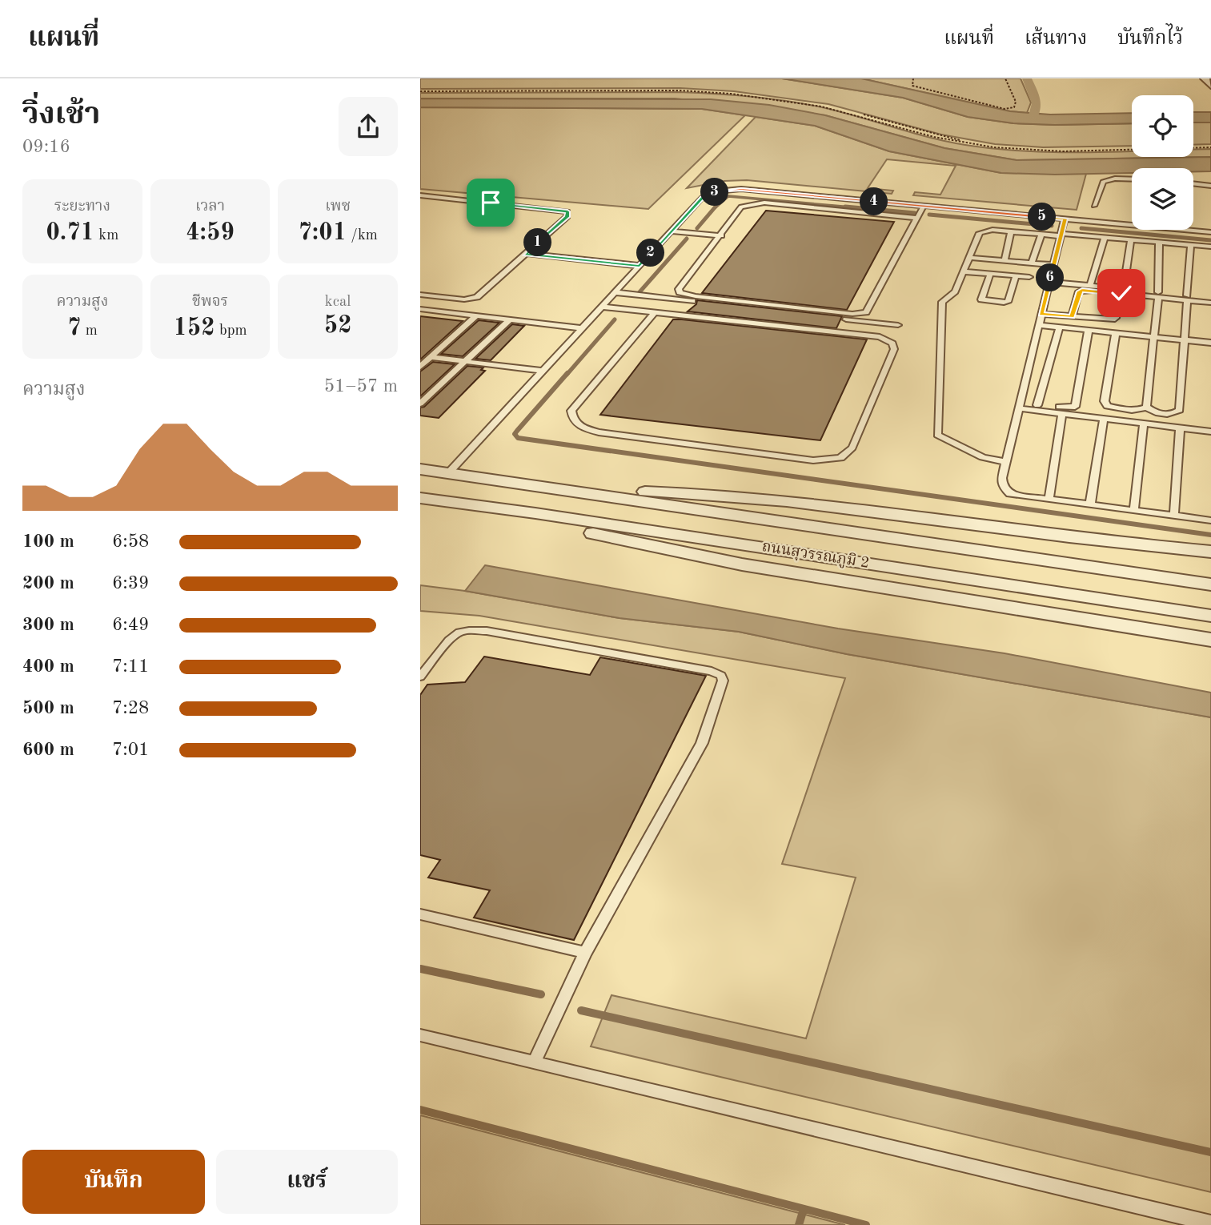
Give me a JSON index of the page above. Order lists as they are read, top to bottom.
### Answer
{
  "streets": {
    "street": ["ถนนสุวรรณภูมิ 2"]
  },
  "page": {
    "header": "แผนที่",
    "nav": ["แผนที่", "เส้นทาง", "บันทึกไว้"],
    "heading": ["วิ่งเช้า", "09:16"],
    "stats": [
      ["ระยะทาง", "0.71 km"],
      ["เวลา", "4:59"],
      ["เพซ", "7:01 /km"],
      ["ความสูง", "7 m"],
      ["ชีพจร", "152 bpm"],
      ["kcal", "52"]
    ],
    "pins": [
      "3",
      "4",
      "5",
      "1",
      "2",
      "6"
    ],
    "chart": ["ความสูง", "51–57 m"],
    "list": [
      {
        "name": "100 m",
        "note": "6:58"
      },
      {
        "name": "200 m",
        "note": "6:39"
      },
      {
        "name": "300 m",
        "note": "6:49"
      },
      {
        "name": "400 m",
        "note": "7:11"
      },
      {
        "name": "500 m",
        "note": "7:28"
      },
      {
        "name": "600 m",
        "note": "7:01"
      }
    ],
    "buttons": ["บันทึก", "แชร์"]
  }
}
